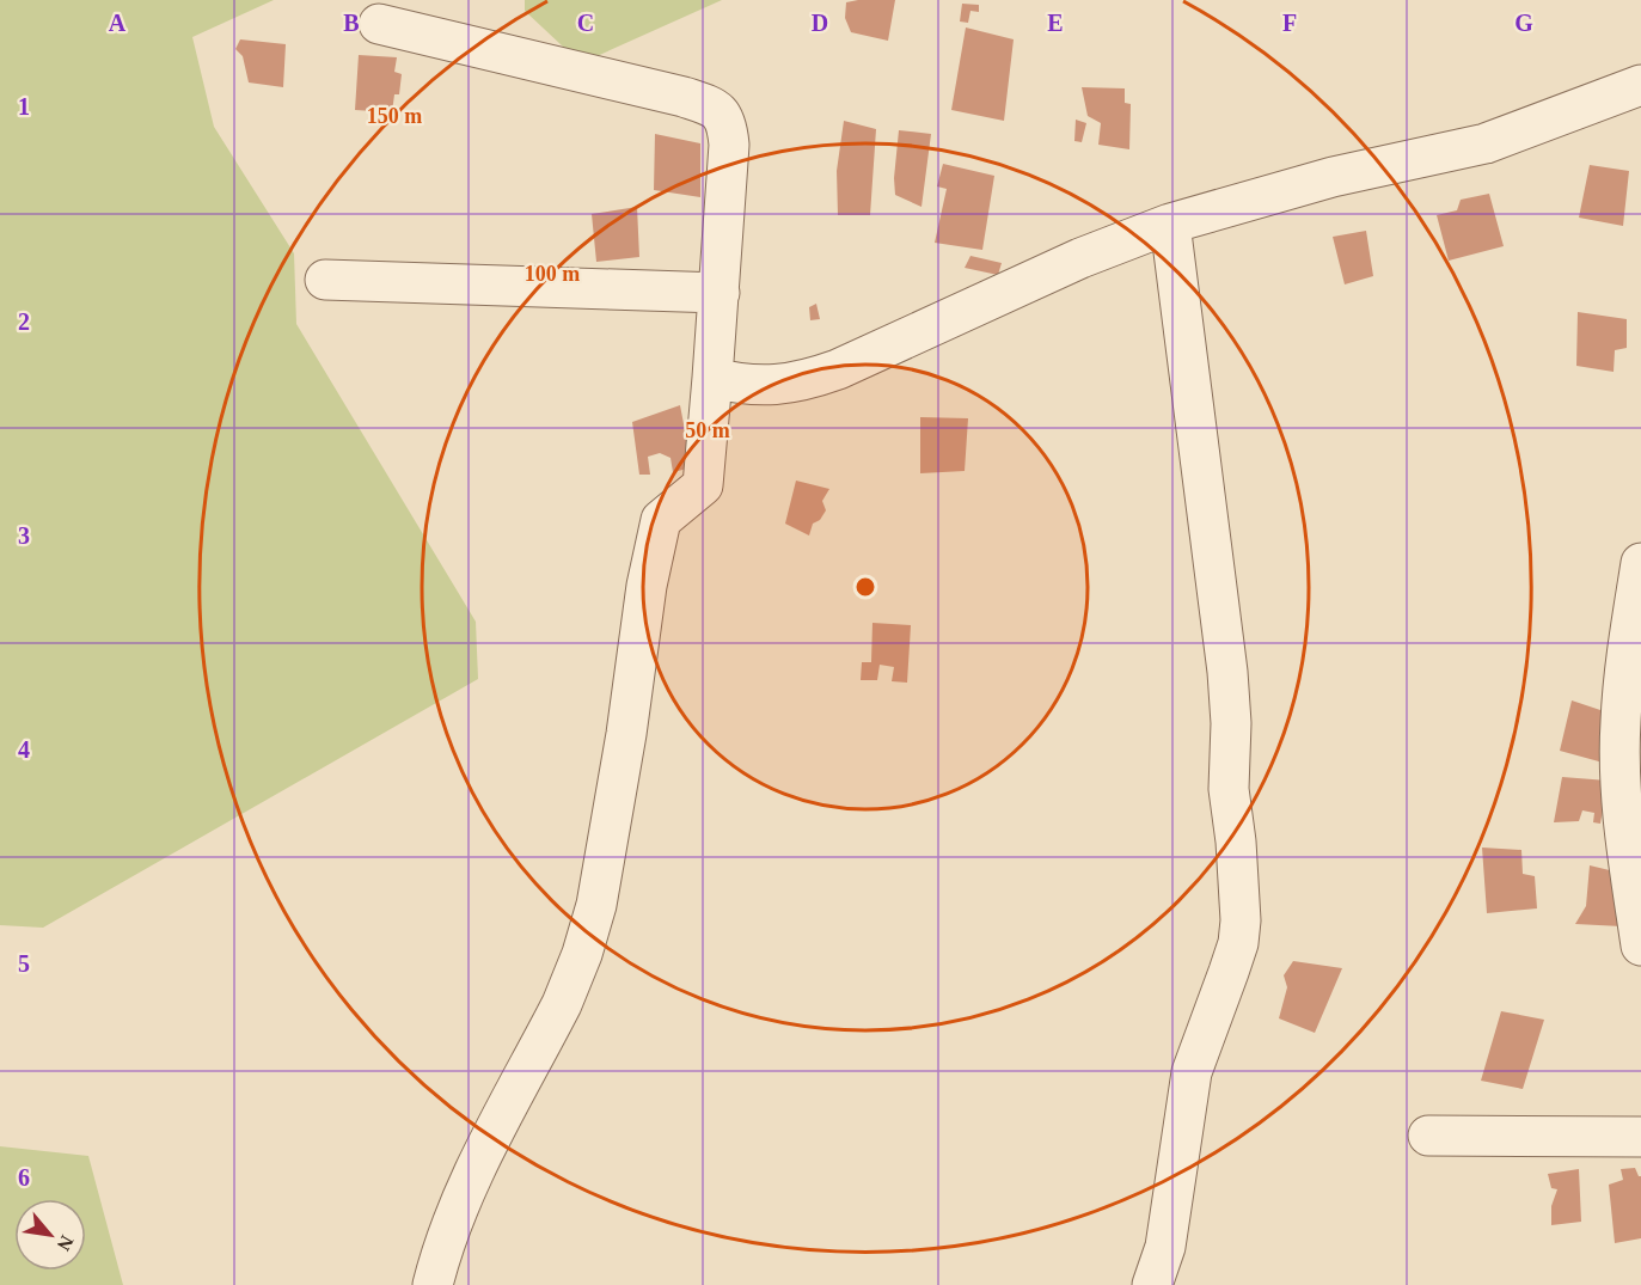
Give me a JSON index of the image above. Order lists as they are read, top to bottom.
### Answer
{
  "north": "bottom right",
  "grid": {
    "columns": [
      "A",
      "B",
      "C",
      "D",
      "E",
      "F",
      "G"
    ],
    "rows": [
      "1",
      "2",
      "3",
      "4",
      "5",
      "6"
    ]
  },
  "rings": ["150 m", "100 m", "50 m"]
}
